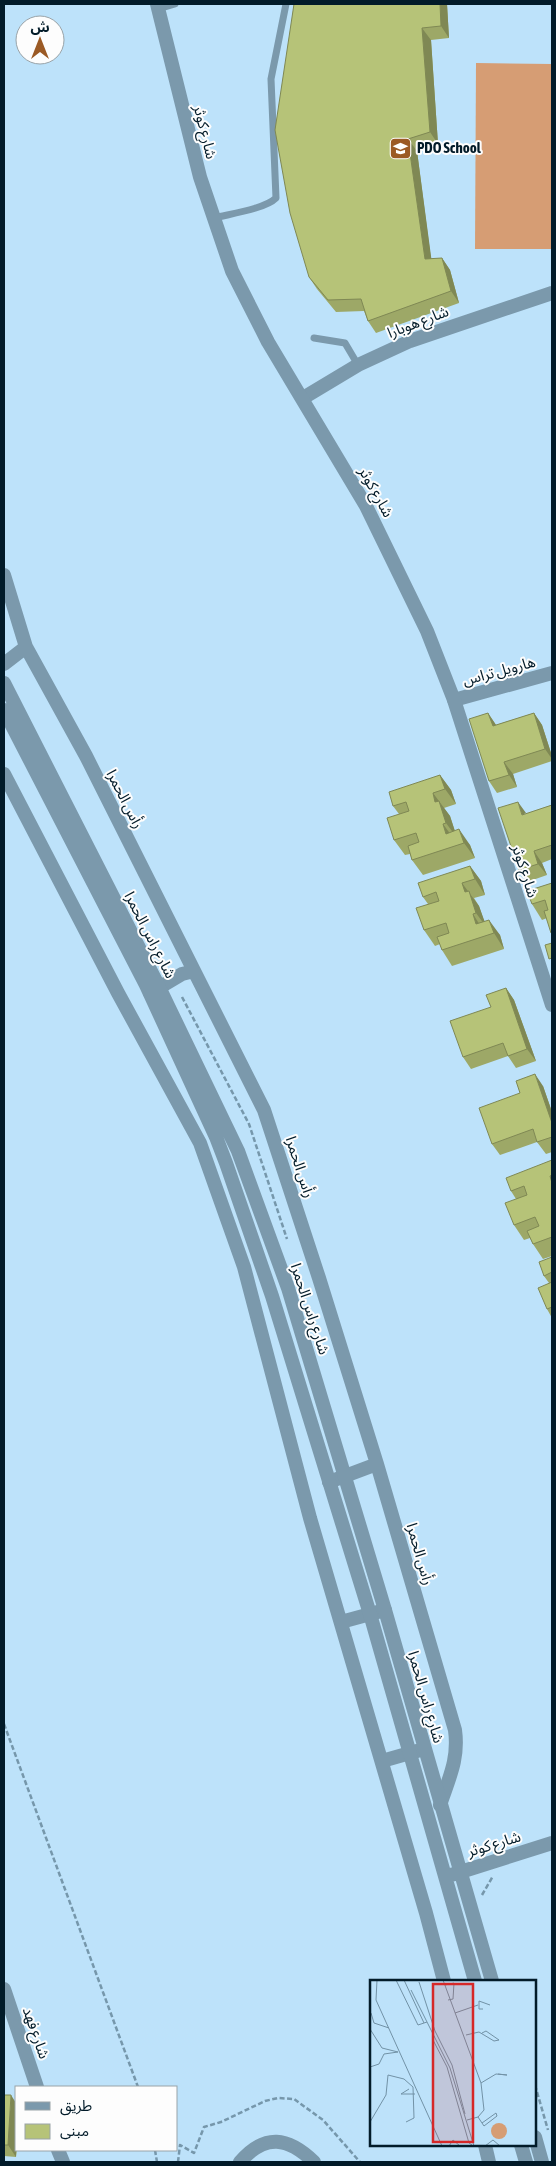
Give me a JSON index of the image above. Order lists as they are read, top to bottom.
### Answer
{
  "streets": {
    "street": [
      "شارع كوثر",
      "شارع هوبارا",
      "هارويل تراس",
      "رأس الحمرا",
      "شارع راس الحمرا",
      "شارع فهد"
    ]
  },
  "crossings": [
    ["شارع كوثر", "شارع هوبارا"],
    ["شارع كوثر", "هارويل تراس"],
    ["شارع كوثر", "شارع راس الحمرا"],
    ["رأس الحمرا", "شارع راس الحمرا"]
  ],
  "places": {
    "school or university": ["PDO School"]
  },
  "legend": ["طريق", "مبنى"],
  "north": "top"
}
